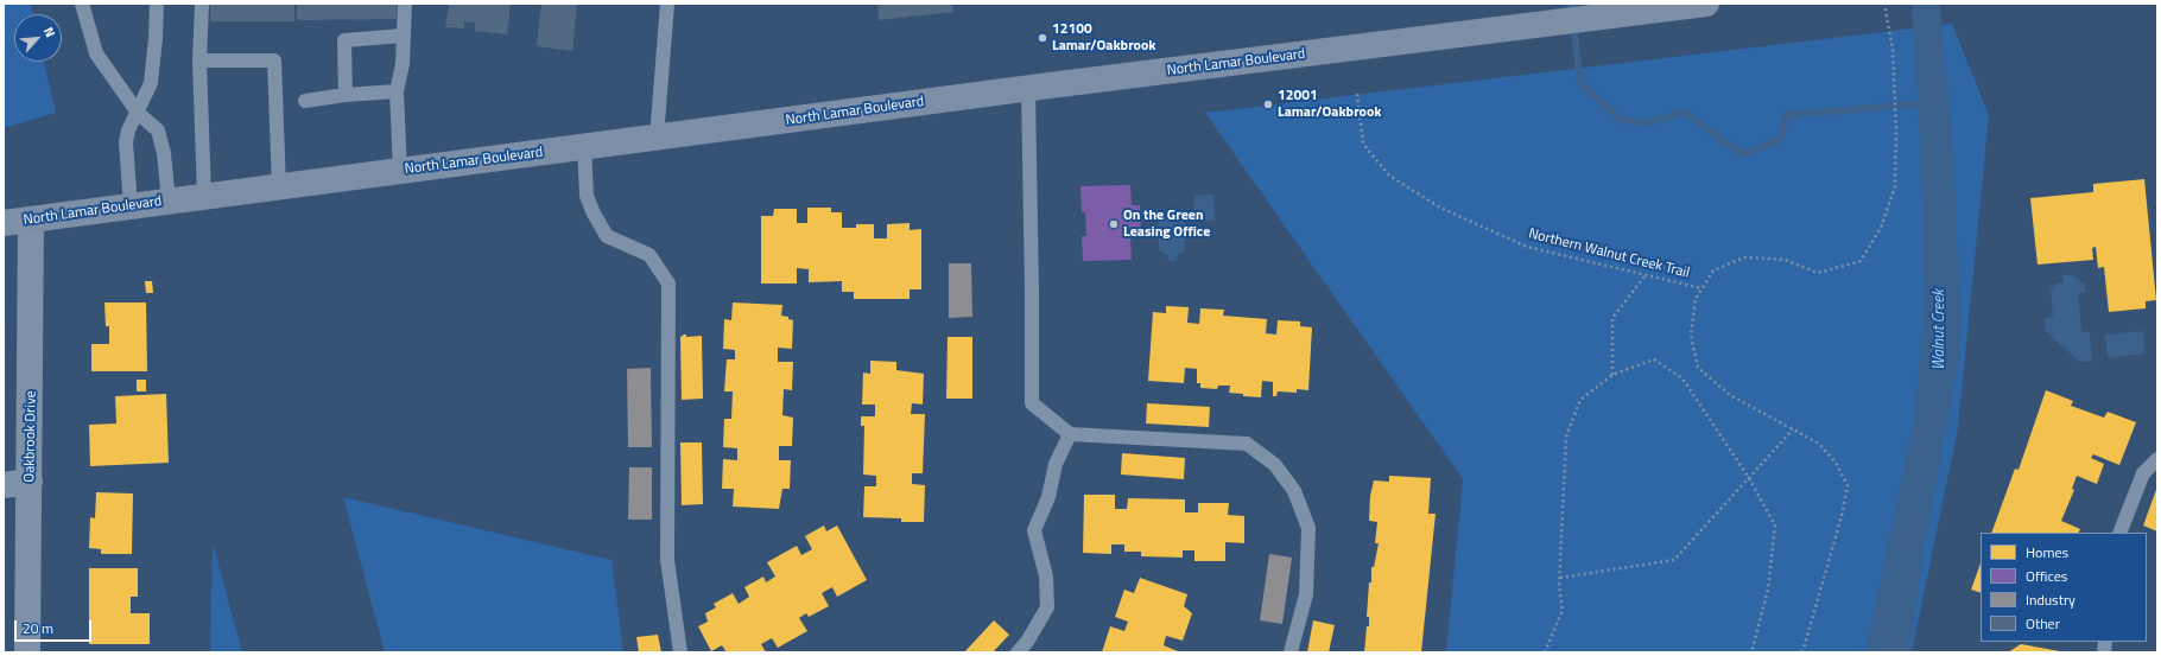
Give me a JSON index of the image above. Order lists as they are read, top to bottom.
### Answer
{
  "streets": {
    "main road": ["North Lamar Boulevard"],
    "street": ["Oakbrook Drive"],
    "path": ["Northern Walnut Creek Trail"]
  },
  "crossings": [
    ["North Lamar Boulevard", "Oakbrook Drive"]
  ],
  "water": ["Walnut Creek"],
  "places": ["12100 Lamar/Oakbrook", "12001 Lamar/Oakbrook", "On the Green Leasing Office"],
  "legend": [
    "Homes",
    "Offices",
    "Industry",
    "Other"
  ],
  "scale_bar": "20 m",
  "north": "top right"
}
